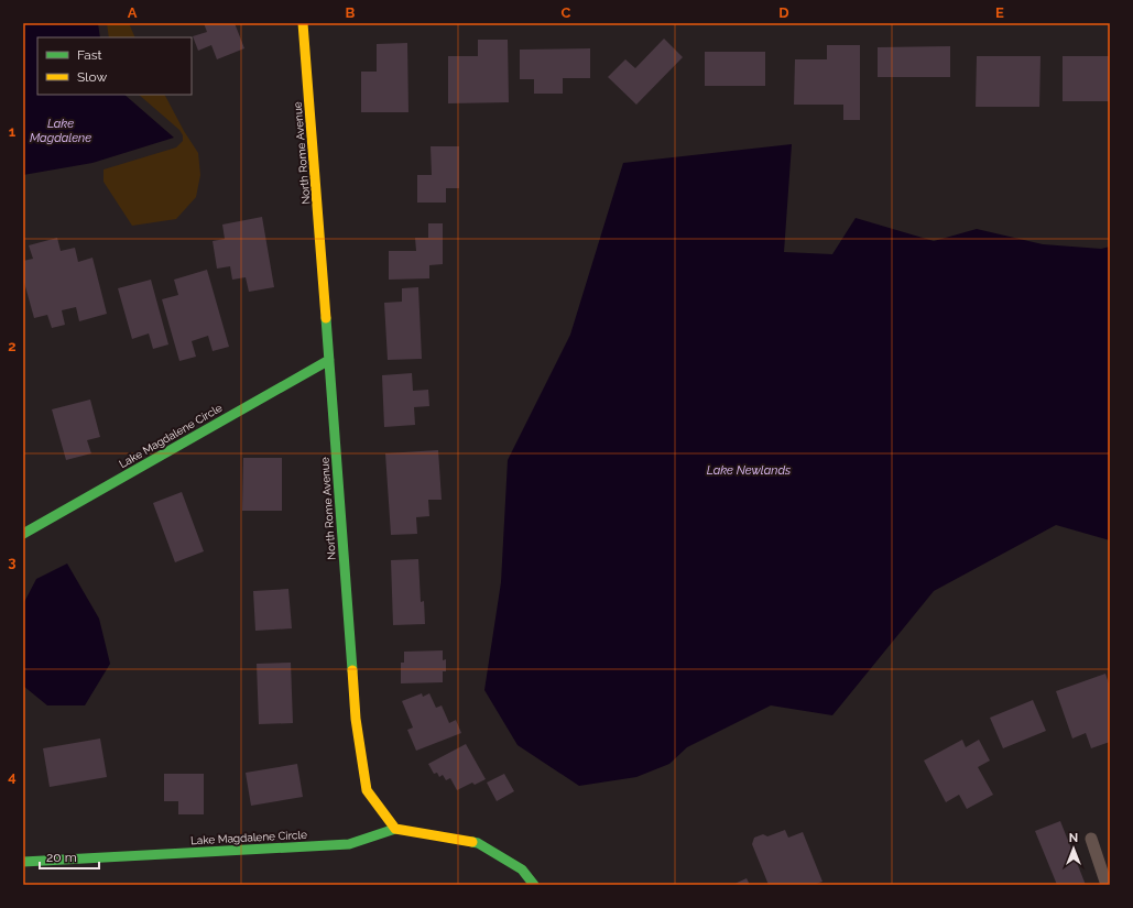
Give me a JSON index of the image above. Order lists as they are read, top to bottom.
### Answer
{
  "streets": {
    "street": ["North Rome Avenue", "Lake Magdalene Circle"]
  },
  "crossings": [
    ["North Rome Avenue", "Lake Magdalene Circle"]
  ],
  "water": ["Lake Magdalene", "Lake Newlands"],
  "legend": ["Fast", "Slow"],
  "scale_bar": "20 m",
  "north": "top",
  "grid": {
    "columns": [
      "A",
      "B",
      "C",
      "D",
      "E"
    ],
    "rows": [
      "1",
      "2",
      "3",
      "4"
    ]
  }
}
